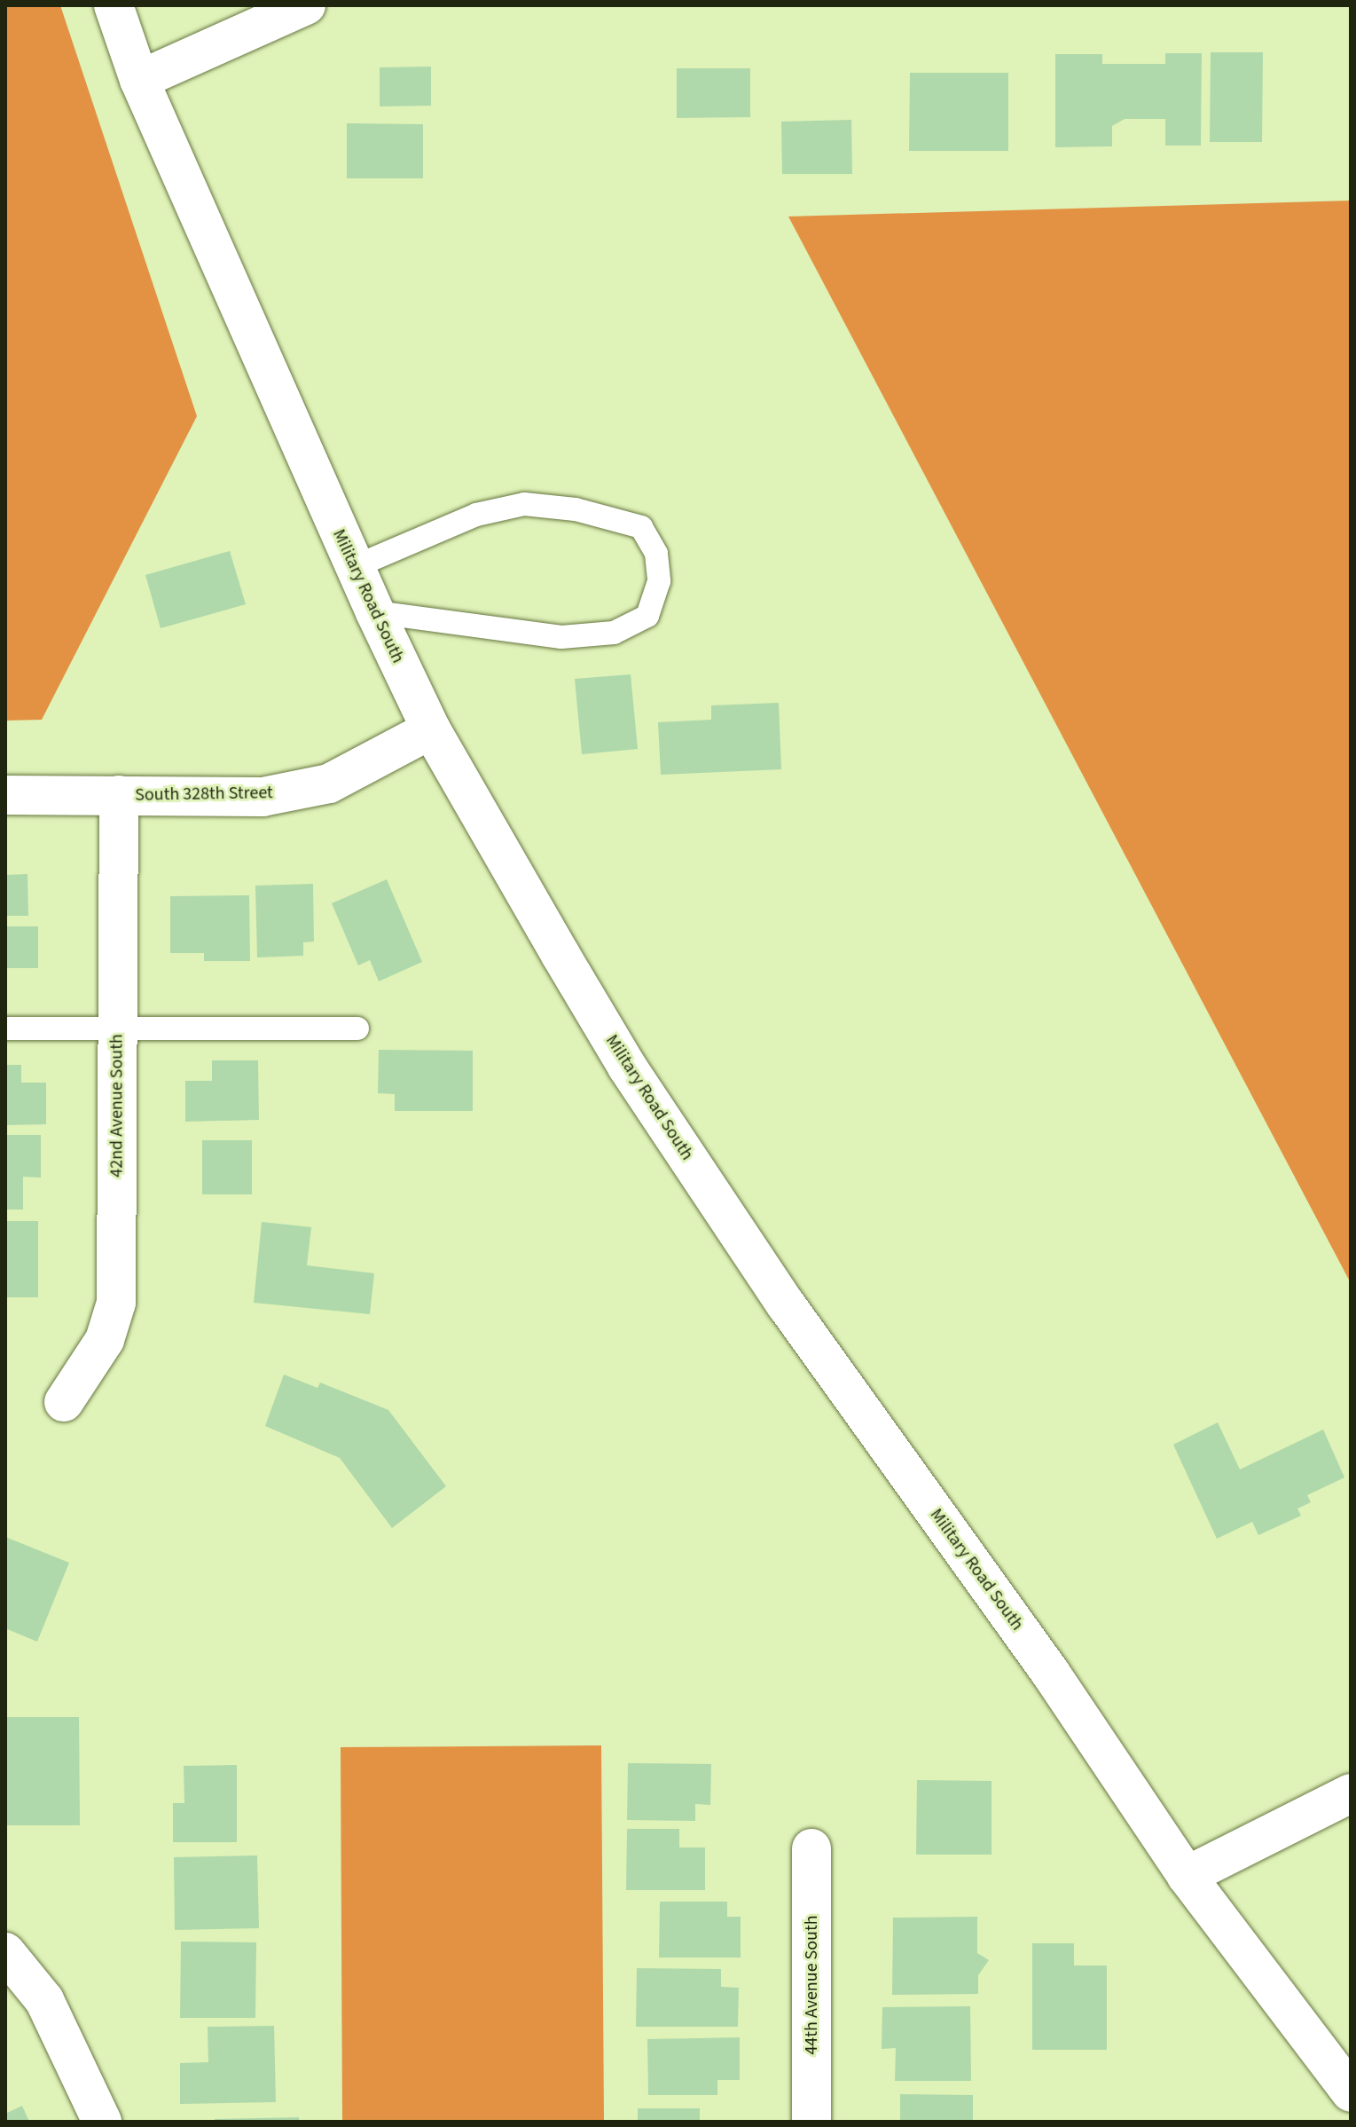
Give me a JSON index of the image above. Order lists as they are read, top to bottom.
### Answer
{
  "streets": {
    "main road": [
      "Military Road South",
      "South 328th Street",
      "42nd Avenue South",
      "44th Avenue South"
    ]
  },
  "crossings": [
    ["Military Road South", "South 328th Street"],
    ["South 328th Street", "42nd Avenue South"]
  ]
}
